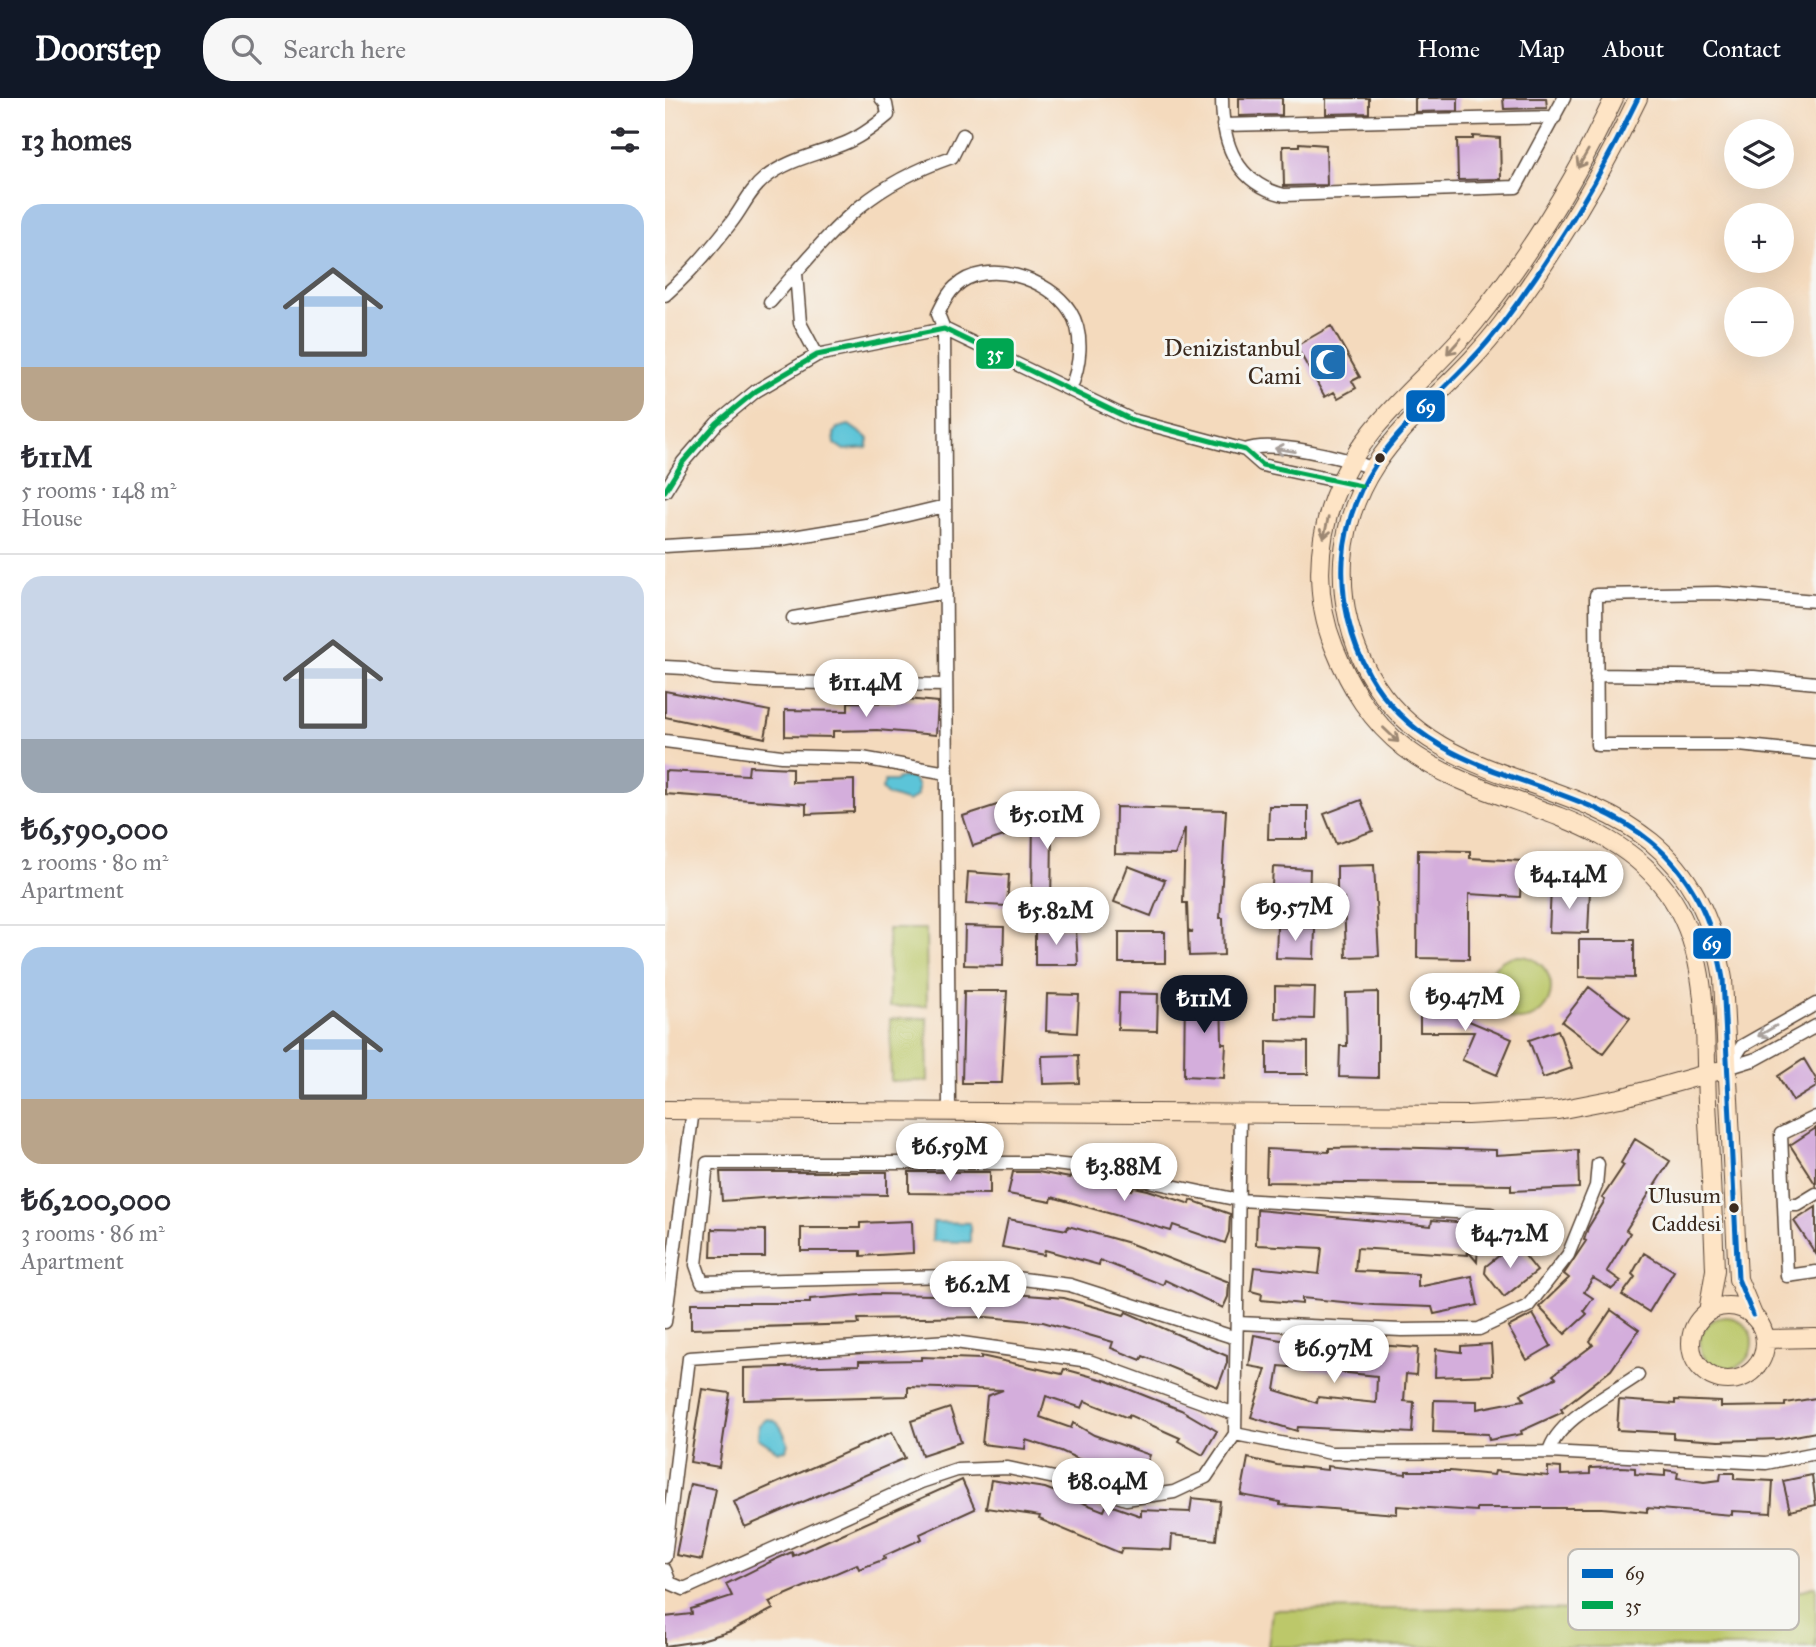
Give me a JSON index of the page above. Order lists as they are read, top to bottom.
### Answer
{
  "places": {
    "mosque": ["Denizistanbul Cami"],
    "other": ["Ulusum Caddesi"]
  },
  "lines": ["transit line 69", "transit line 35"],
  "legend": ["69", "35"],
  "page": {
    "header": "Doorstep",
    "search": "Search here",
    "nav": [
      "Home",
      "Map",
      "About",
      "Contact"
    ],
    "heading": "13 homes",
    "map_buttons": ["+", "−"],
    "list": [
      {
        "name": "₺11M",
        "note": "5 rooms · 148 m² · House"
      },
      {
        "name": "₺6,590,000",
        "note": "2 rooms · 80 m² · Apartment"
      },
      {
        "name": "₺6,200,000",
        "note": "3 rooms · 86 m² · Apartment"
      }
    ],
    "price": [
      "₺11.4M",
      "₺5.01M",
      "₺4.14M",
      "₺9.57M",
      "₺5.82M",
      "₺9.47M",
      "₺11M",
      "₺6.59M",
      "₺3.88M",
      "₺4.72M",
      "₺6.2M",
      "₺6.97M",
      "₺8.04M"
    ]
  }
}
